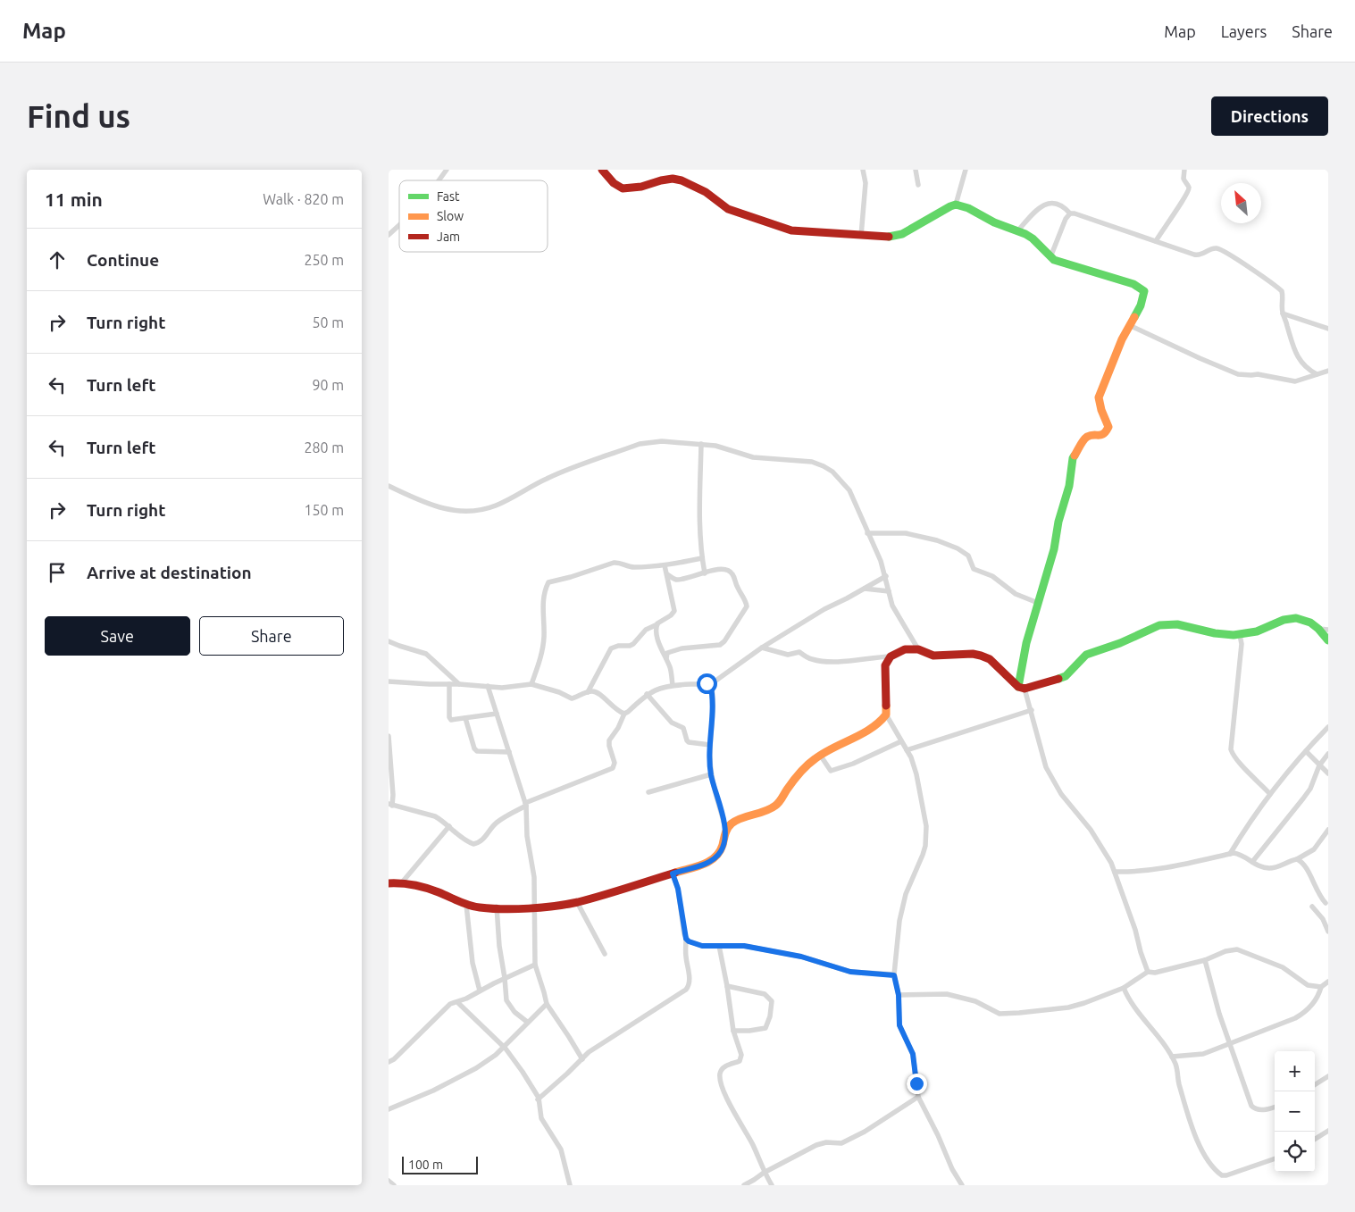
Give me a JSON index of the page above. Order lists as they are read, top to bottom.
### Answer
{
  "legend": ["Fast", "Slow", "Jam"],
  "scale_bar": "100 m",
  "north": "top left",
  "page": {
    "header": "Map",
    "nav": ["Map", "Layers", "Share"],
    "buttons": [
      "Directions",
      ["Save", "Share"]
    ],
    "title": "Find us",
    "heading": ["11 min", "Walk · 820 m"],
    "list": [
      ["Continue", "250 m"],
      ["Turn right", "50 m"],
      ["Turn left", "90 m"],
      ["Turn left", "280 m"],
      ["Turn right", "150 m"],
      "Arrive at destination"
    ],
    "map_buttons": ["+", "−"],
    "scale": "100 m"
  }
}
